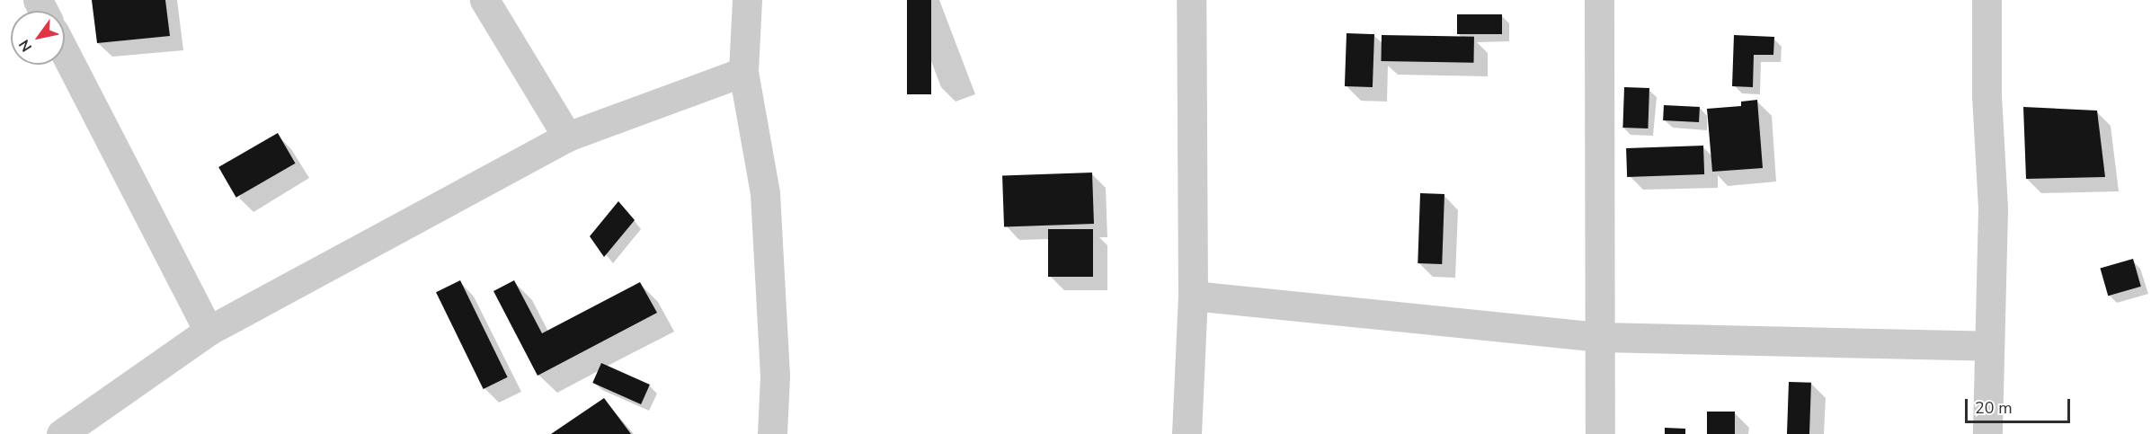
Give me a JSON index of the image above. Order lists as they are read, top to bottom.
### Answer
{
  "scale_bar": "20 m",
  "north": "bottom left"
}
